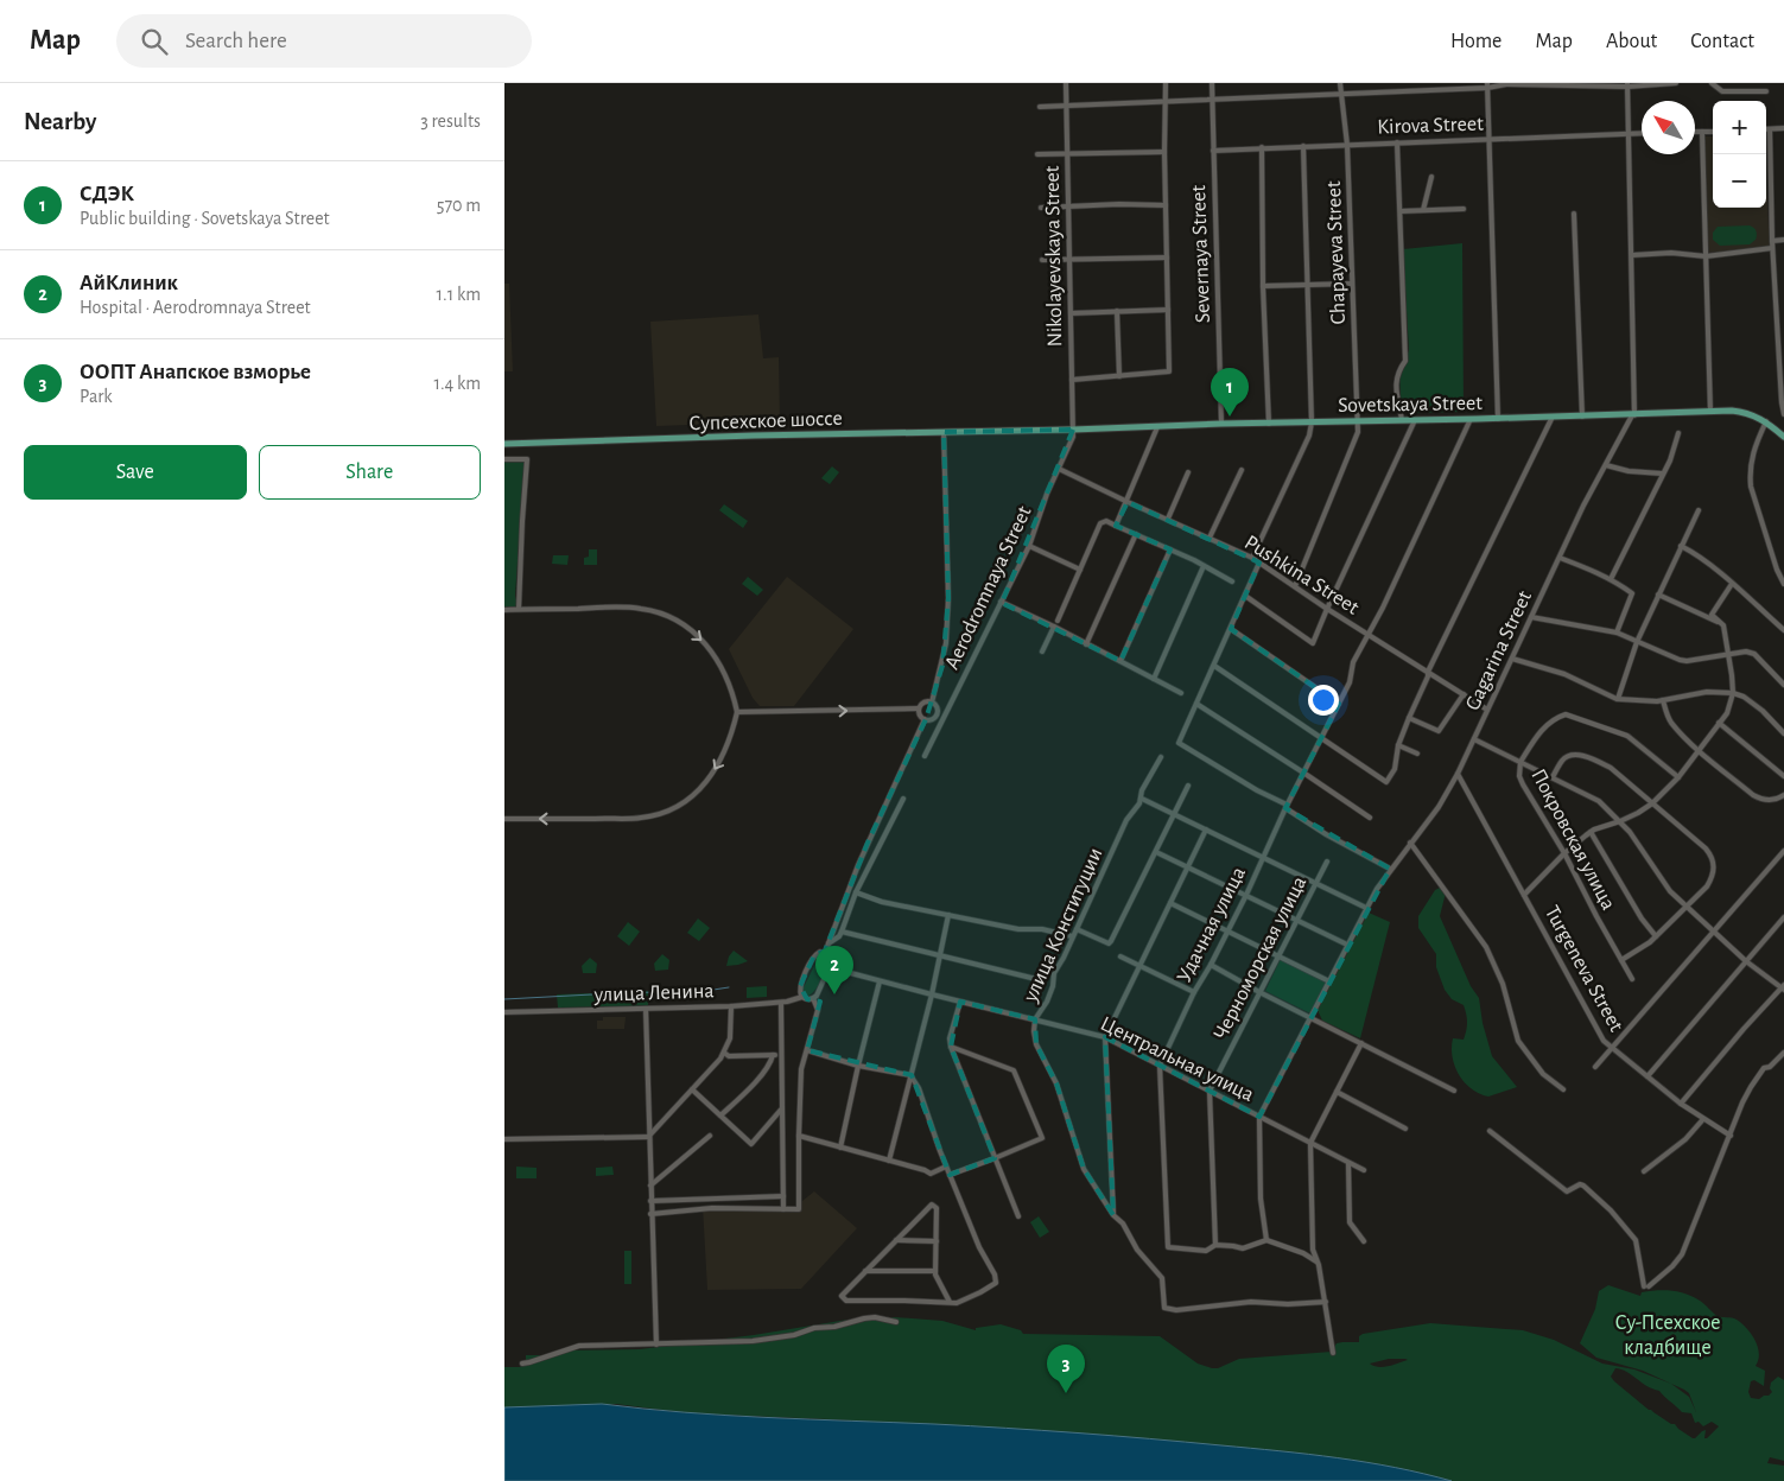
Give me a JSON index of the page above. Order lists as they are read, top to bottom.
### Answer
{
  "streets": {
    "main road": ["Sovetskaya Street", "Супсехское шоссе"],
    "street": [
      "Kirova Street",
      "Chapayeva Street",
      "Severnaya Street",
      "Nikolayevskaya Street",
      "Pushkina Street",
      "Aerodromnaya Street",
      "Gagarina Street",
      "Покровская улица",
      "улица Конституции",
      "Удачная улица",
      "Черноморская улица",
      "Turgeneva Street",
      "улица Ленина",
      "Центральная улица"
    ]
  },
  "crossings": [
    ["Kirova Street", "Chapayeva Street"],
    ["Kirova Street", "Severnaya Street"],
    ["Kirova Street", "Gagarina Street"],
    ["Chapayeva Street", "Sovetskaya Street"],
    ["Chapayeva Street", "Pushkina Street"],
    ["Severnaya Street", "Sovetskaya Street"],
    ["Nikolayevskaya Street", "Sovetskaya Street"],
    ["Nikolayevskaya Street", "Aerodromnaya Street"],
    ["Sovetskaya Street", "Супсехское шоссе"],
    ["Sovetskaya Street", "Aerodromnaya Street"],
    ["Sovetskaya Street", "Gagarina Street"],
    ["Sovetskaya Street", "Удачная улица"],
    ["Pushkina Street", "Aerodromnaya Street"],
    ["Pushkina Street", "Gagarina Street"],
    ["Pushkina Street", "Удачная улица"],
    ["Gagarina Street", "Turgeneva Street"],
    ["Gagarina Street", "Центральная улица"],
    ["улица Конституции", "Центральная улица"],
    ["Удачная улица", "Черноморская улица"],
    ["Удачная улица", "Центральная улица"],
    ["Черноморская улица", "Центральная улица"]
  ],
  "parks": ["Су-Псехское кладбище"],
  "north": "top left",
  "page": {
    "header": "Map",
    "search": "Search here",
    "nav": [
      "Home",
      "Map",
      "About",
      "Contact"
    ],
    "heading": ["Nearby", "3 results"],
    "map_buttons": ["+", "−"],
    "list": [
      {
        "mark": "1",
        "name": "СДЭК",
        "note": "Public building · Sovetskaya Street",
        "value": "570 m"
      },
      {
        "mark": "2",
        "name": "АйКлиник",
        "note": "Hospital · Aerodromnaya Street",
        "value": "1.1 km"
      },
      {
        "mark": "3",
        "name": "ООПТ Анапское взморье",
        "note": "Park",
        "value": "1.4 km"
      }
    ],
    "pins": ["1", "2", "3"],
    "buttons": ["Save", "Share"]
  }
}
